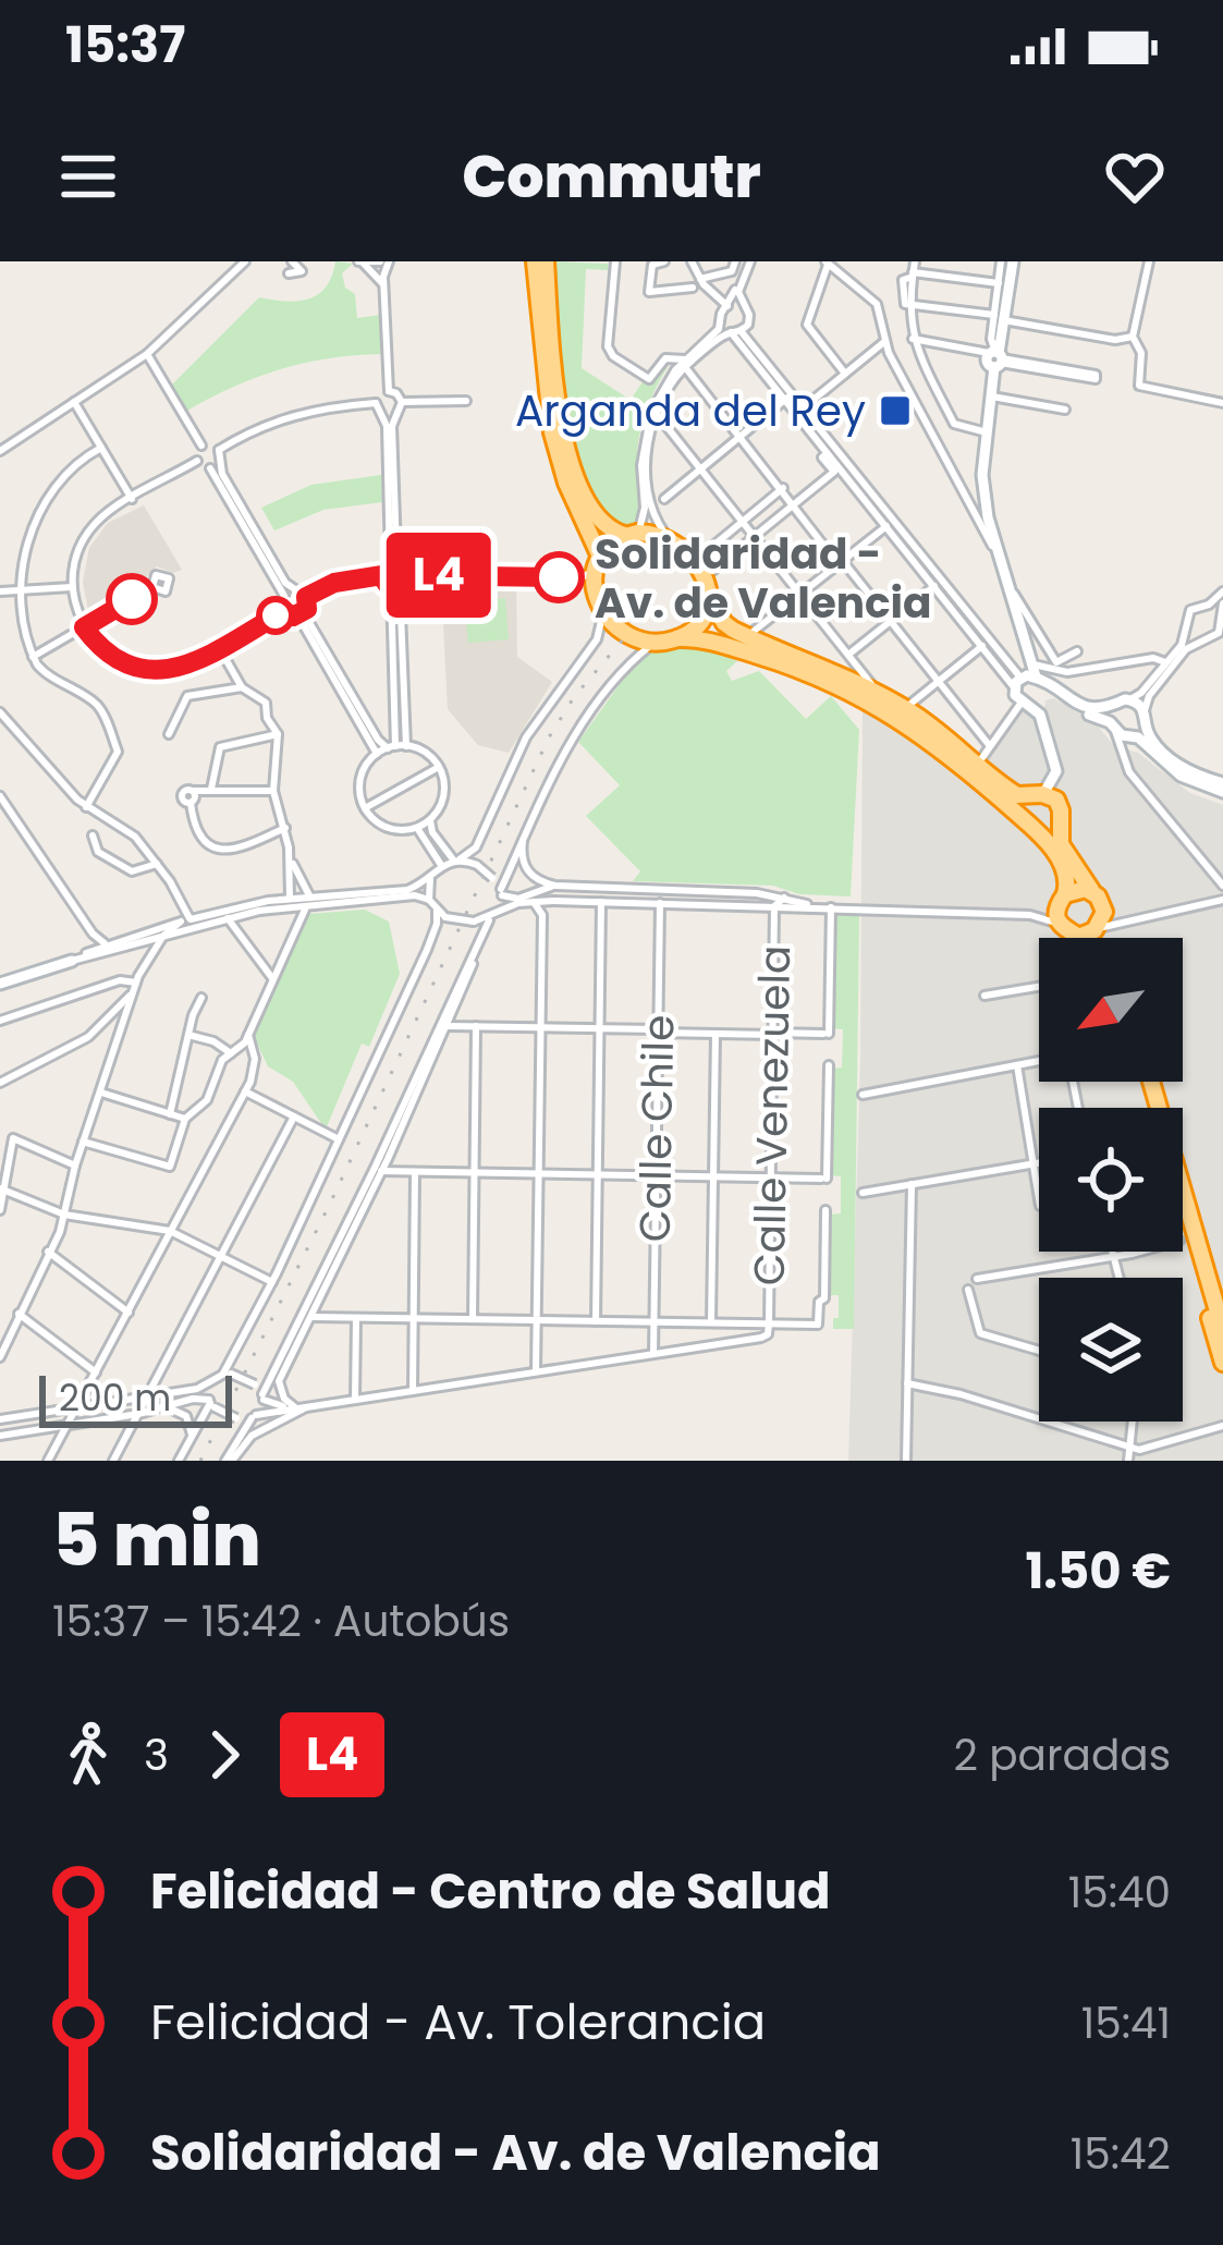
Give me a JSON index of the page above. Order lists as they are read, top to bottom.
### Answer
{
  "streets": {
    "street": ["Calle Venezuela", "Calle Chile"]
  },
  "places": {
    "transit": ["Arganda del Rey"],
    "other": ["Solidaridad - Av. de Valencia"]
  },
  "lines": ["bus line L4"],
  "scale_bar": "200 m",
  "north": "bottom left",
  "page": {
    "status": "15:37",
    "header": "Commutr",
    "on_map": "L4",
    "scale": "200 m",
    "heading": ["5 min", "15:37 – 15:42 · Autobús", "1.50 €"],
    "legs": ["3", "L4", "2 paradas"],
    "list": [
      {
        "name": "Felicidad - Centro de Salud",
        "value": "15:40"
      },
      {
        "name": "Felicidad - Av. Tolerancia",
        "value": "15:41"
      },
      {
        "name": "Solidaridad - Av. de Valencia",
        "value": "15:42"
      }
    ]
  }
}
